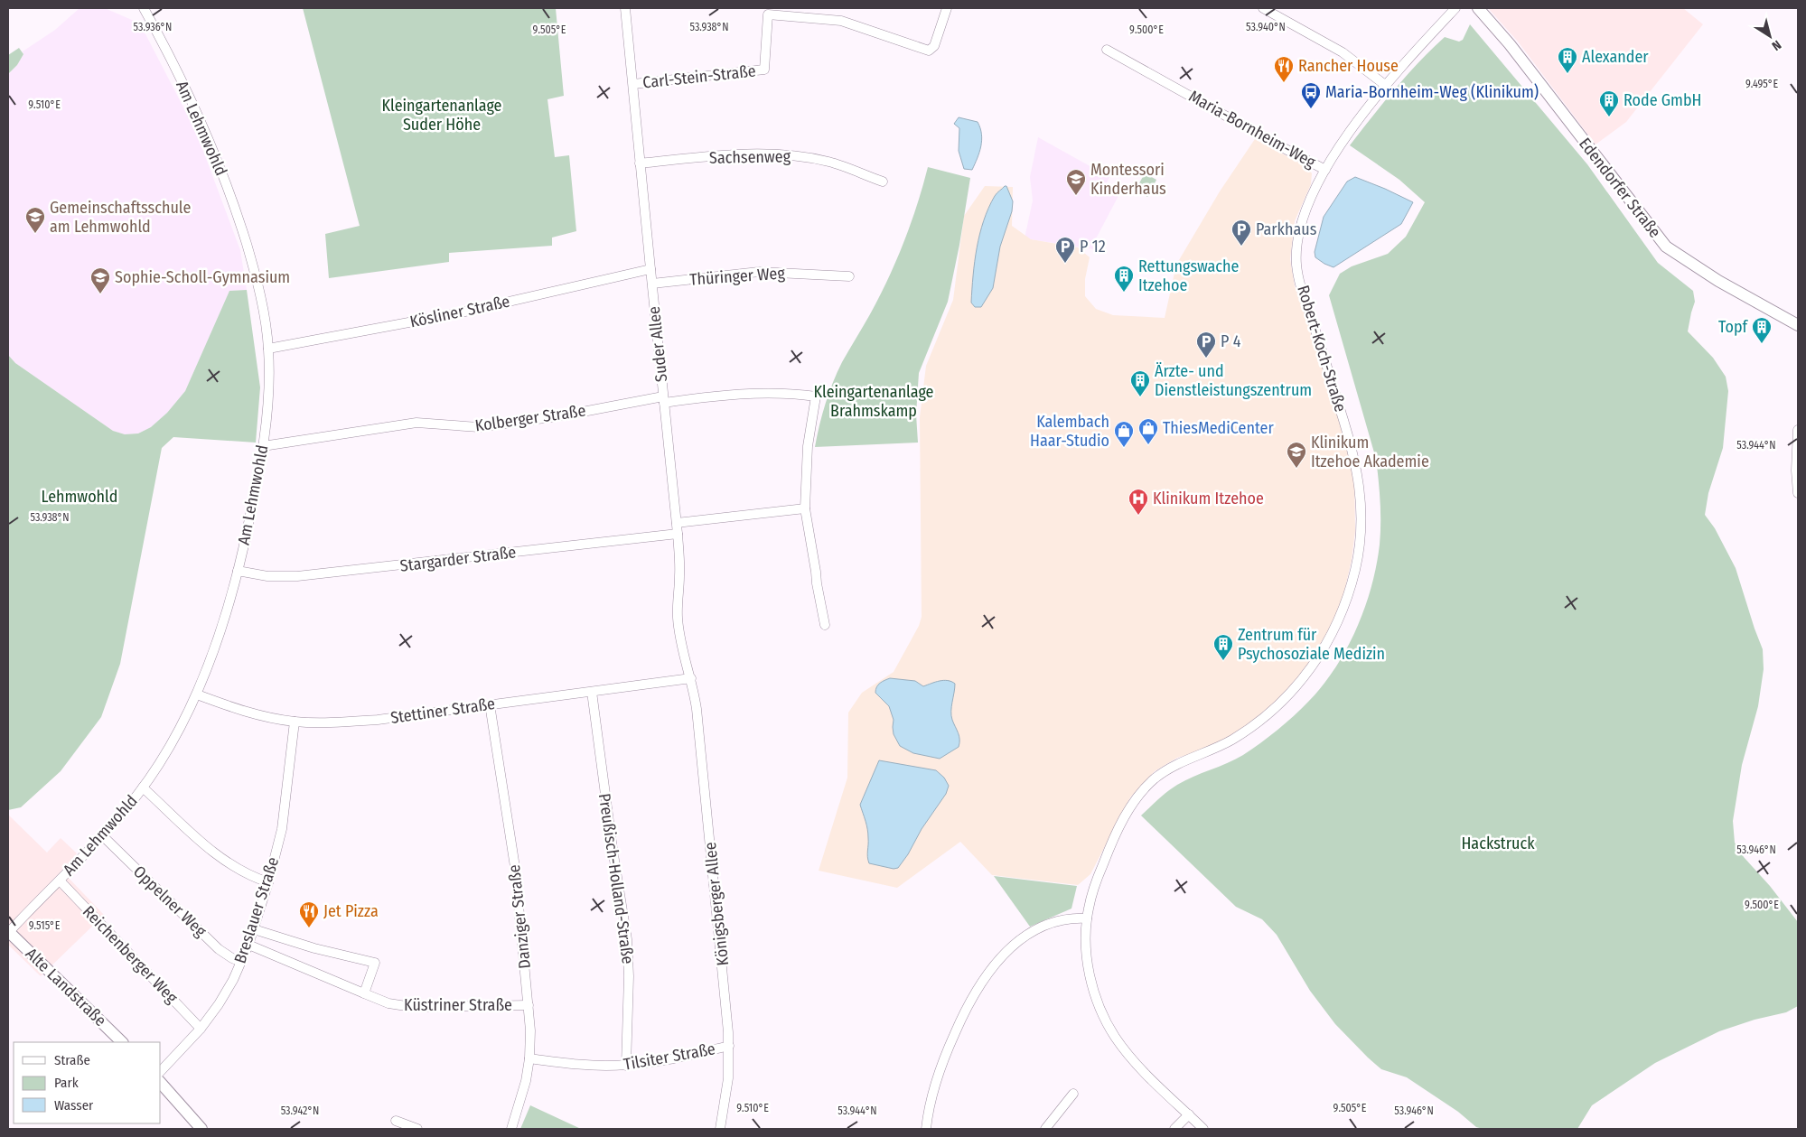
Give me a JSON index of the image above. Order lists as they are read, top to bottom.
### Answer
{
  "streets": {
    "street": [
      "Carl-Stein-Straße",
      "Am Lehmwohld",
      "Maria-Bornheim-Weg",
      "Sachsenweg",
      "Edendorfer Straße",
      "Thüringer Weg",
      "Kösliner Straße",
      "Suder Allee",
      "Robert-Koch-Straße",
      "Kolberger Straße",
      "Stargarder Straße",
      "Stettiner Straße",
      "Preußisch-Holland-Straße",
      "Oppelner Weg",
      "Königsberger Allee",
      "Breslauer Straße",
      "Danziger Straße",
      "Reichenberger Weg",
      "Alte Landstraße",
      "Küstriner Straße",
      "Tilsiter Straße"
    ]
  },
  "crossings": [
    ["Carl-Stein-Straße", "Suder Allee"],
    ["Am Lehmwohld", "Kösliner Straße"],
    ["Am Lehmwohld", "Kolberger Straße"],
    ["Am Lehmwohld", "Stargarder Straße"],
    ["Am Lehmwohld", "Stettiner Straße"],
    ["Am Lehmwohld", "Oppelner Weg"],
    ["Am Lehmwohld", "Reichenberger Weg"],
    ["Am Lehmwohld", "Alte Landstraße"],
    ["Maria-Bornheim-Weg", "Robert-Koch-Straße"],
    ["Sachsenweg", "Suder Allee"],
    ["Thüringer Weg", "Suder Allee"],
    ["Kösliner Straße", "Suder Allee"],
    ["Suder Allee", "Kolberger Straße"],
    ["Suder Allee", "Stargarder Straße"],
    ["Suder Allee", "Stettiner Straße"],
    ["Suder Allee", "Königsberger Allee"],
    ["Stettiner Straße", "Preußisch-Holland-Straße"],
    ["Stettiner Straße", "Königsberger Allee"],
    ["Stettiner Straße", "Breslauer Straße"],
    ["Stettiner Straße", "Danziger Straße"],
    ["Preußisch-Holland-Straße", "Tilsiter Straße"],
    ["Oppelner Weg", "Breslauer Straße"],
    ["Königsberger Allee", "Tilsiter Straße"],
    ["Breslauer Straße", "Reichenberger Weg"],
    ["Breslauer Straße", "Küstriner Straße"],
    ["Danziger Straße", "Küstriner Straße"],
    ["Danziger Straße", "Tilsiter Straße"]
  ],
  "parks": [
    "Kleingartenanlage Suder Höhe",
    "Kleingartenanlage Brahmskamp",
    "Lehmwohld",
    "Hackstruck"
  ],
  "places": {
    "building": [
      "Alexander",
      "Rode GmbH",
      "Rettungswache Itzehoe",
      "Topf",
      "Ärzte- und Dienstleistungszentrum",
      "Zentrum für Psychosoziale Medizin"
    ],
    "restaurant": ["Rancher House", "Jet Pizza"],
    "bus stop": ["Maria-Bornheim-Weg (Klinikum)"],
    "school or university": [
      "Montessori Kinderhaus",
      "Gemeinschaftsschule am Lehmwohld",
      "Sophie-Scholl-Gymnasium",
      "Klinikum Itzehoe Akademie"
    ],
    "parking": ["Parkhaus", "P 12", "P 4"],
    "shop": ["ThiesMediCenter", "Kalembach Haar-Studio"],
    "hospital": ["Klinikum Itzehoe"]
  },
  "legend": ["Straße", "Park", "Wasser"],
  "north": "bottom right",
  "coordinates": [
    "53.936°N",
    "53.938°N",
    "53.940°N",
    "9.505°E",
    "9.500°E",
    "9.495°E",
    "9.510°E",
    "53.944°N",
    "53.946°N",
    "9.515°E",
    "53.942°N"
  ]
}
